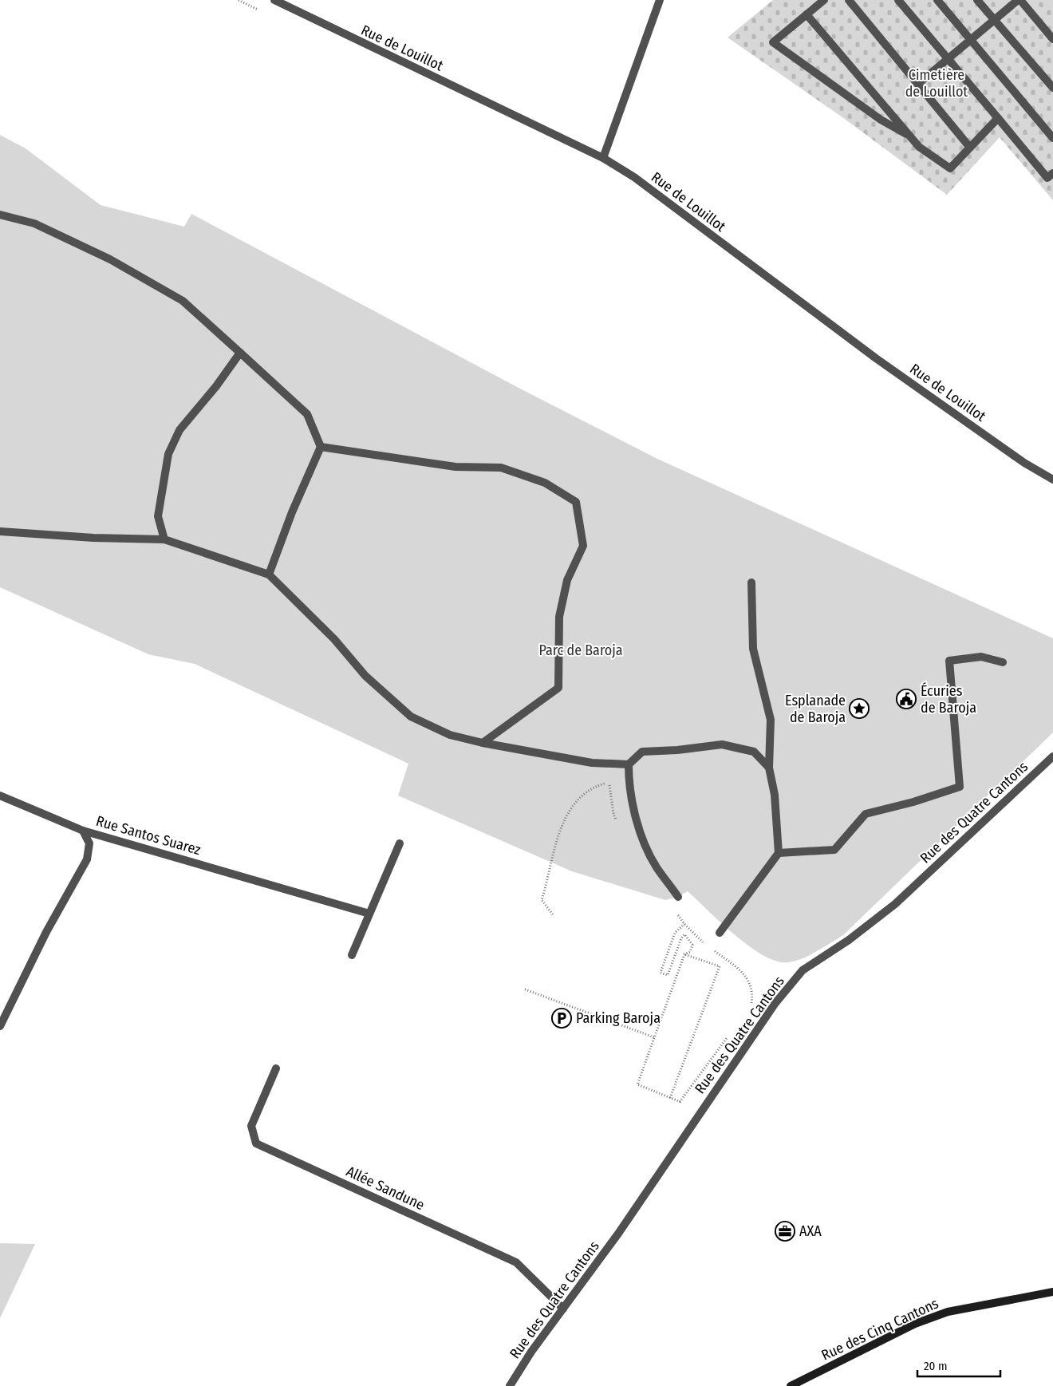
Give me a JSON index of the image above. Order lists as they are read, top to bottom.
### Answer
{
  "streets": {
    "street": [
      "Rue de Louillot",
      "Rue des Quatre Cantons",
      "Rue Santos Suarez",
      "Allée Sandune",
      "Rue des Cinq Cantons"
    ]
  },
  "crossings": [
    ["Rue des Quatre Cantons", "Allée Sandune"]
  ],
  "parks": ["Cimetière de Louillot", "Parc de Baroja"],
  "places": {
    "public building": ["Écuries de Baroja"],
    "place": ["Esplanade de Baroja"],
    "parking": ["Parking Baroja"],
    "office": ["AXA"]
  },
  "scale_bar": "20 m"
}
